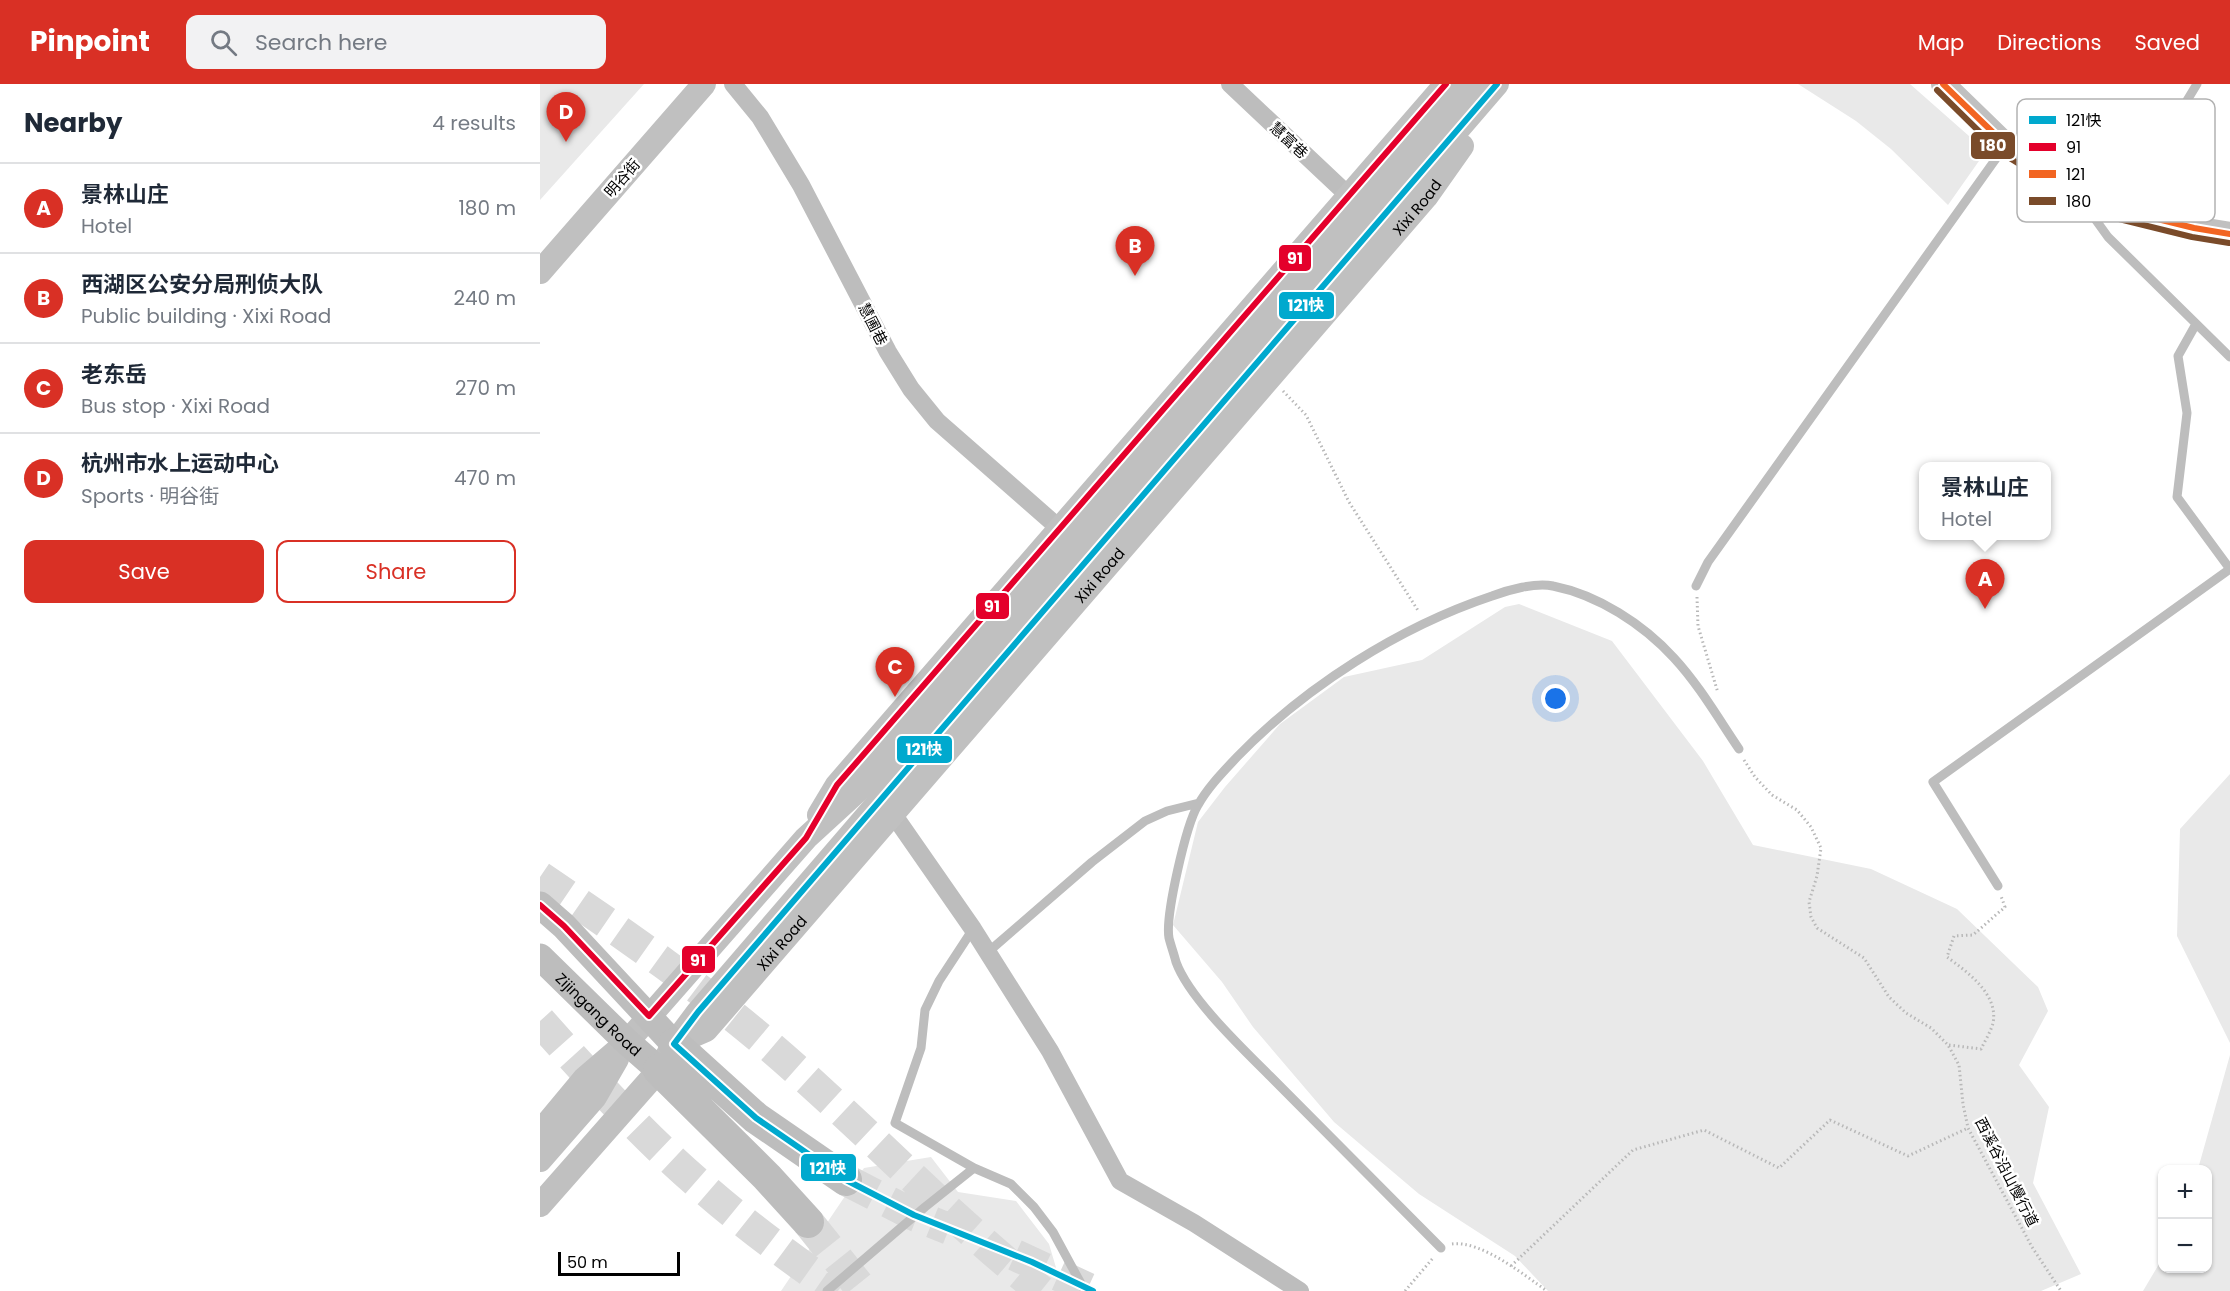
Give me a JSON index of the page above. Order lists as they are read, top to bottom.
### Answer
{
  "streets": {
    "main road": ["明谷街", "Xixi Road", "Zijingang Road"],
    "street": ["慧富巷", "慧圃巷"],
    "path": ["西溪谷沿山慢行道"]
  },
  "crossings": [
    ["Xixi Road", "Zijingang Road"]
  ],
  "lines": [
    "transit line 121快",
    "transit line 91",
    "transit line 121",
    "transit line 180"
  ],
  "legend": [
    "121快",
    "91",
    "121",
    "180"
  ],
  "scale_bar": "50 m",
  "page": {
    "header": "Pinpoint",
    "search": "Search here",
    "nav": ["Map", "Directions", "Saved"],
    "heading": ["Nearby", "4 results"],
    "pins": [
      "D",
      "B",
      "A",
      "C"
    ],
    "list": [
      {
        "mark": "A",
        "name": "景林山庄",
        "note": "Hotel",
        "value": "180 m"
      },
      {
        "mark": "B",
        "name": "西湖区公安分局刑侦大队",
        "note": "Public building · Xixi Road",
        "value": "240 m"
      },
      {
        "mark": "C",
        "name": "老东岳",
        "note": "Bus stop · Xixi Road",
        "value": "270 m"
      },
      {
        "mark": "D",
        "name": "杭州市水上运动中心",
        "note": "Sports · 明谷街",
        "value": "470 m"
      }
    ],
    "popup": ["景林山庄", "Hotel"],
    "buttons": ["Save", "Share"],
    "map_buttons": ["+", "−"],
    "scale": "50 m"
  }
}
